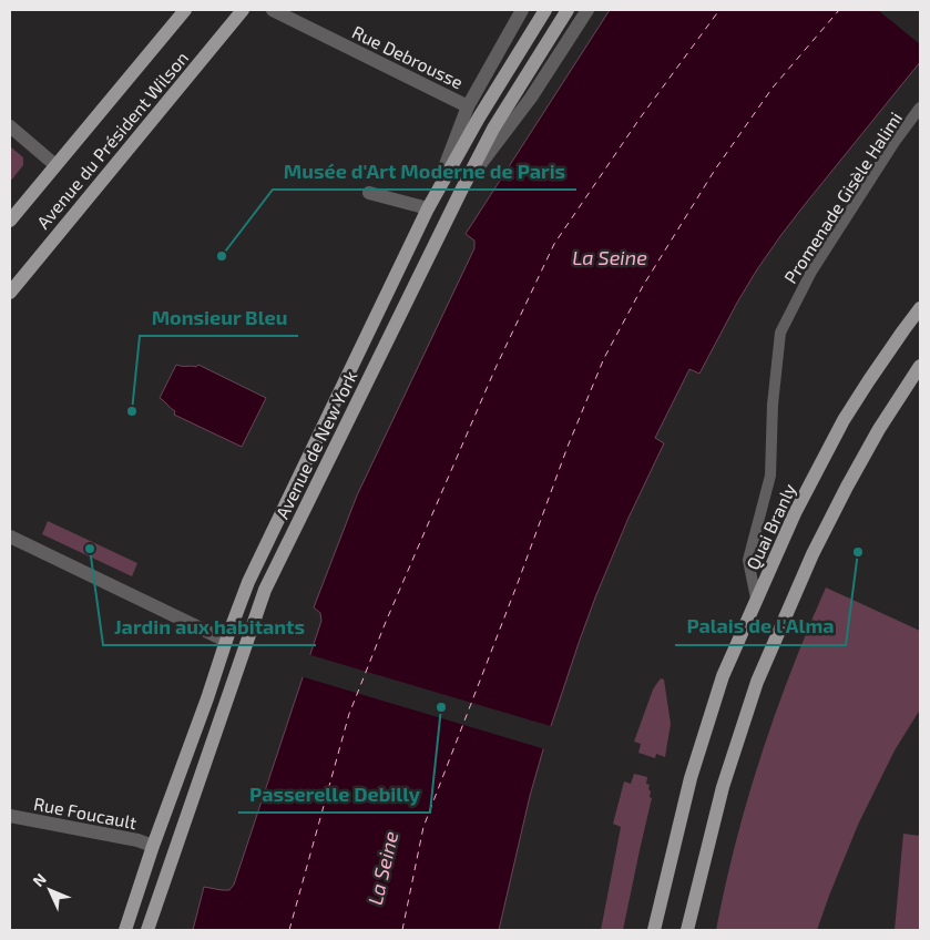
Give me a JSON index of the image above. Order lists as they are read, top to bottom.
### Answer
{
  "streets": {
    "main road": ["Avenue du Président Wilson", "Avenue de New York", "Quai Branly"],
    "street": ["Rue Debrousse", "Promenade Gisèle Halimi", "Rue Foucault"]
  },
  "crossings": [
    ["Rue Debrousse", "Avenue de New York"],
    ["Promenade Gisèle Halimi", "Quai Branly"],
    ["Avenue de New York", "Rue Foucault"]
  ],
  "water": ["La Seine"],
  "places": [
    "Musée d'Art Moderne de Paris",
    "Monsieur Bleu",
    "Jardin aux habitants",
    "Palais de l'Alma",
    "Passerelle Debilly"
  ],
  "north": "top left"
}
